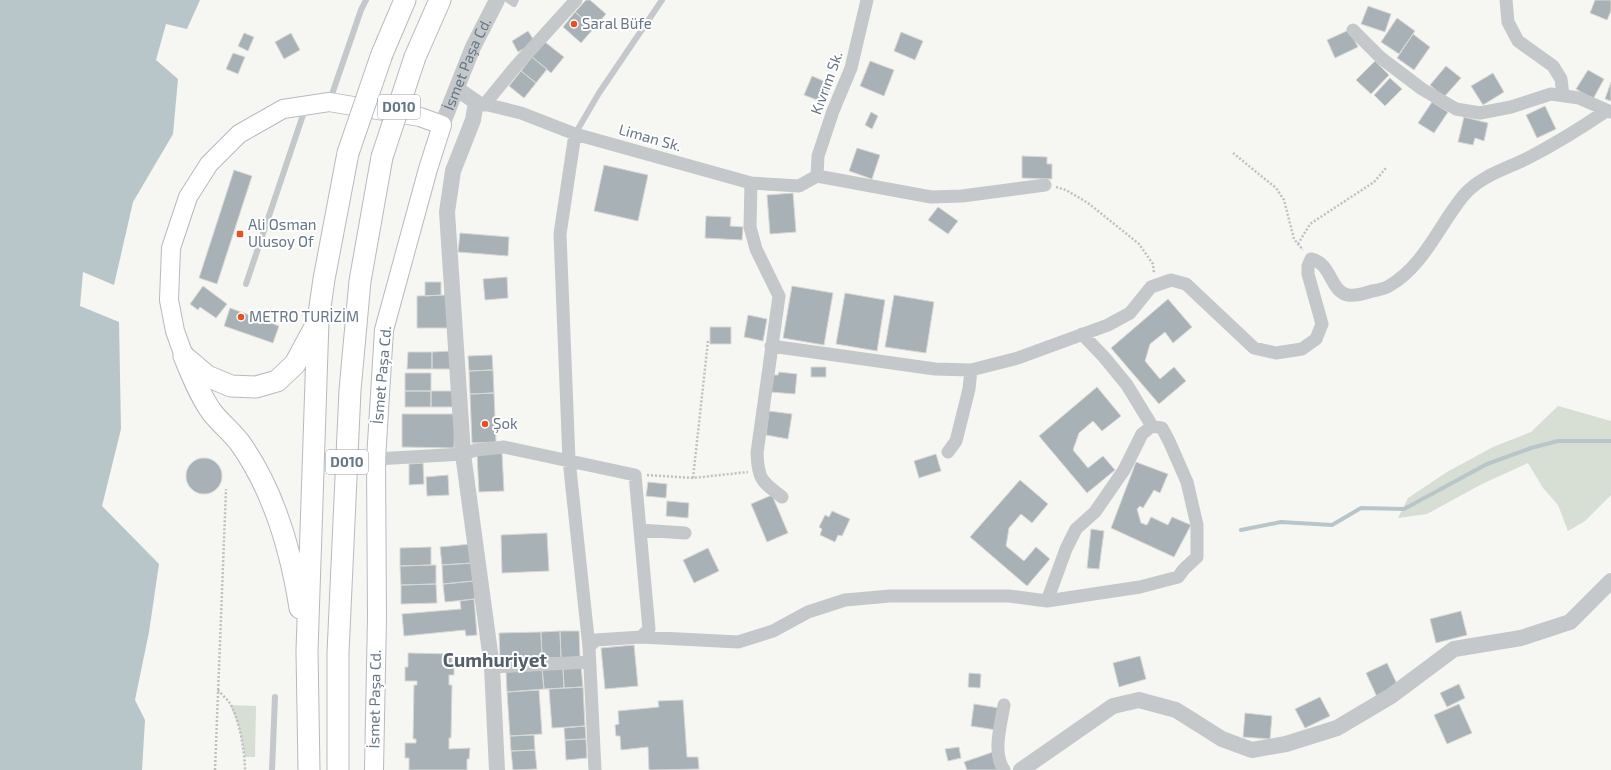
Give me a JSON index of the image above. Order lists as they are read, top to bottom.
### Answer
{
  "streets": {
    "highway": ["D010"],
    "main road": ["İsmet Paşa Cd."],
    "street": ["Kıvrım Sk.", "Liman Sk."]
  },
  "crossings": [
    ["Kıvrım Sk.", "Liman Sk."]
  ],
  "districts": ["Cumhuriyet"],
  "places": {
    "other": ["Saral Büfe", "METRO TURİZİM", "Şok"],
    "transit": ["Ali Osman Ulusoy Of"]
  }
}
